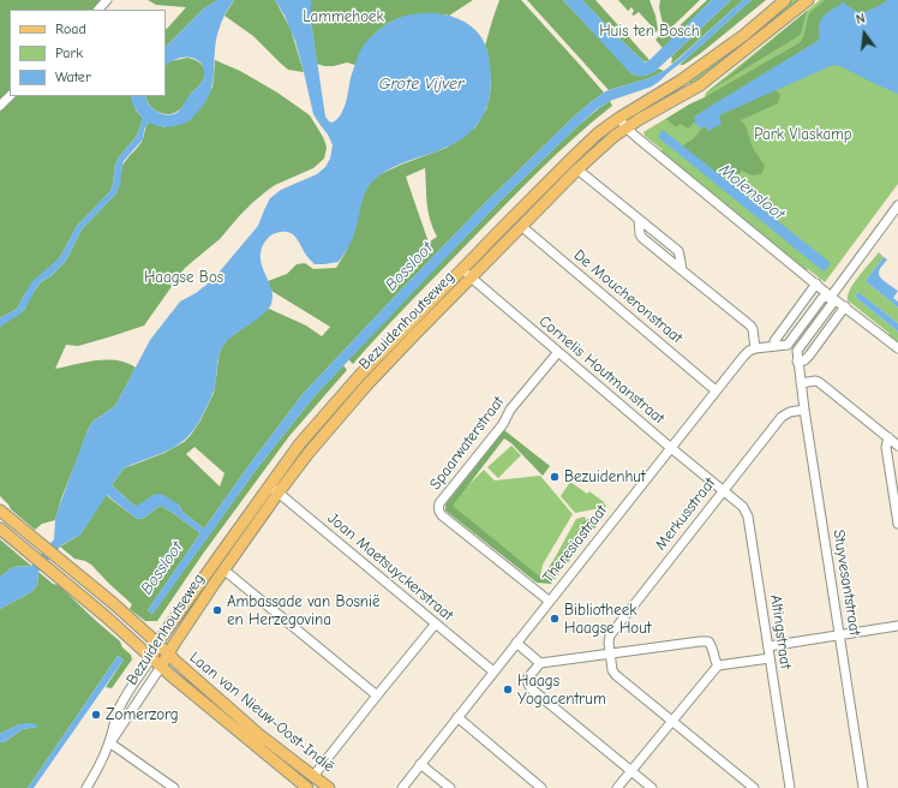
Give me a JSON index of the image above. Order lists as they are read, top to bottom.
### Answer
{
  "streets": {
    "main road": ["Bezuidenhoutseweg", "Laan van Nieuw-Oost-Indië"],
    "street": [
      "De Moucheronstraat",
      "Cornelis Houtmanstraat",
      "Spaarwaterstraat",
      "Merkusstraat",
      "Theresiastraat",
      "Joan Maetsuyckerstraat",
      "Stuyvesantstraat",
      "Altingstraat"
    ]
  },
  "crossings": [
    ["De Moucheronstraat", "Bezuidenhoutseweg"],
    ["De Moucheronstraat", "Theresiastraat"],
    ["Bezuidenhoutseweg", "Cornelis Houtmanstraat"],
    ["Bezuidenhoutseweg", "Joan Maetsuyckerstraat"],
    ["Bezuidenhoutseweg", "Laan van Nieuw-Oost-Indië"],
    ["Cornelis Houtmanstraat", "Spaarwaterstraat"],
    ["Cornelis Houtmanstraat", "Merkusstraat"],
    ["Cornelis Houtmanstraat", "Theresiastraat"],
    ["Cornelis Houtmanstraat", "Altingstraat"],
    ["Spaarwaterstraat", "Theresiastraat"],
    ["Merkusstraat", "Stuyvesantstraat"],
    ["Merkusstraat", "Altingstraat"],
    ["Theresiastraat", "Joan Maetsuyckerstraat"]
  ],
  "water": ["Grote Vijver", "Molensloot", "Bossloot"],
  "parks": [
    "Lammehoek",
    "Huis ten Bosch",
    "Park Vlaskamp",
    "Haagse Bos"
  ],
  "places": [
    "Bezuidenhut",
    "Ambassade van Bosnië en Herzegovina",
    "Bibliotheek Haagse Hout",
    "Haags Yogacentrum",
    "Zomerzorg"
  ],
  "legend": ["Road", "Park", "Water"],
  "north": "top"
}
